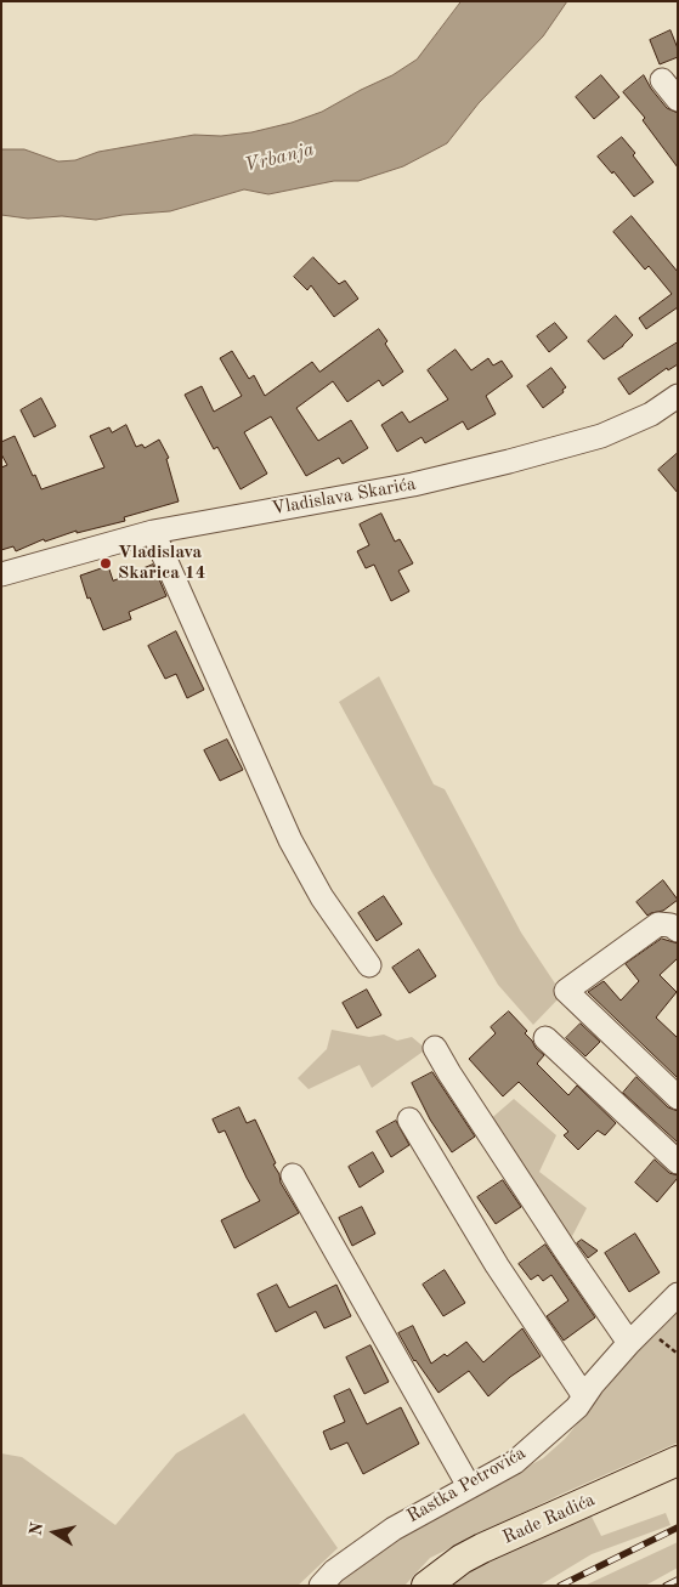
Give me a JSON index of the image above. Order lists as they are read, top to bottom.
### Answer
{
  "streets": {
    "main road": ["Rade Radića"],
    "street": ["Vladislava Skarića", "Rastka Petrovića"]
  },
  "water": ["Vrbanja"],
  "places": ["Vladislava Skarica 14"],
  "north": "left"
}
